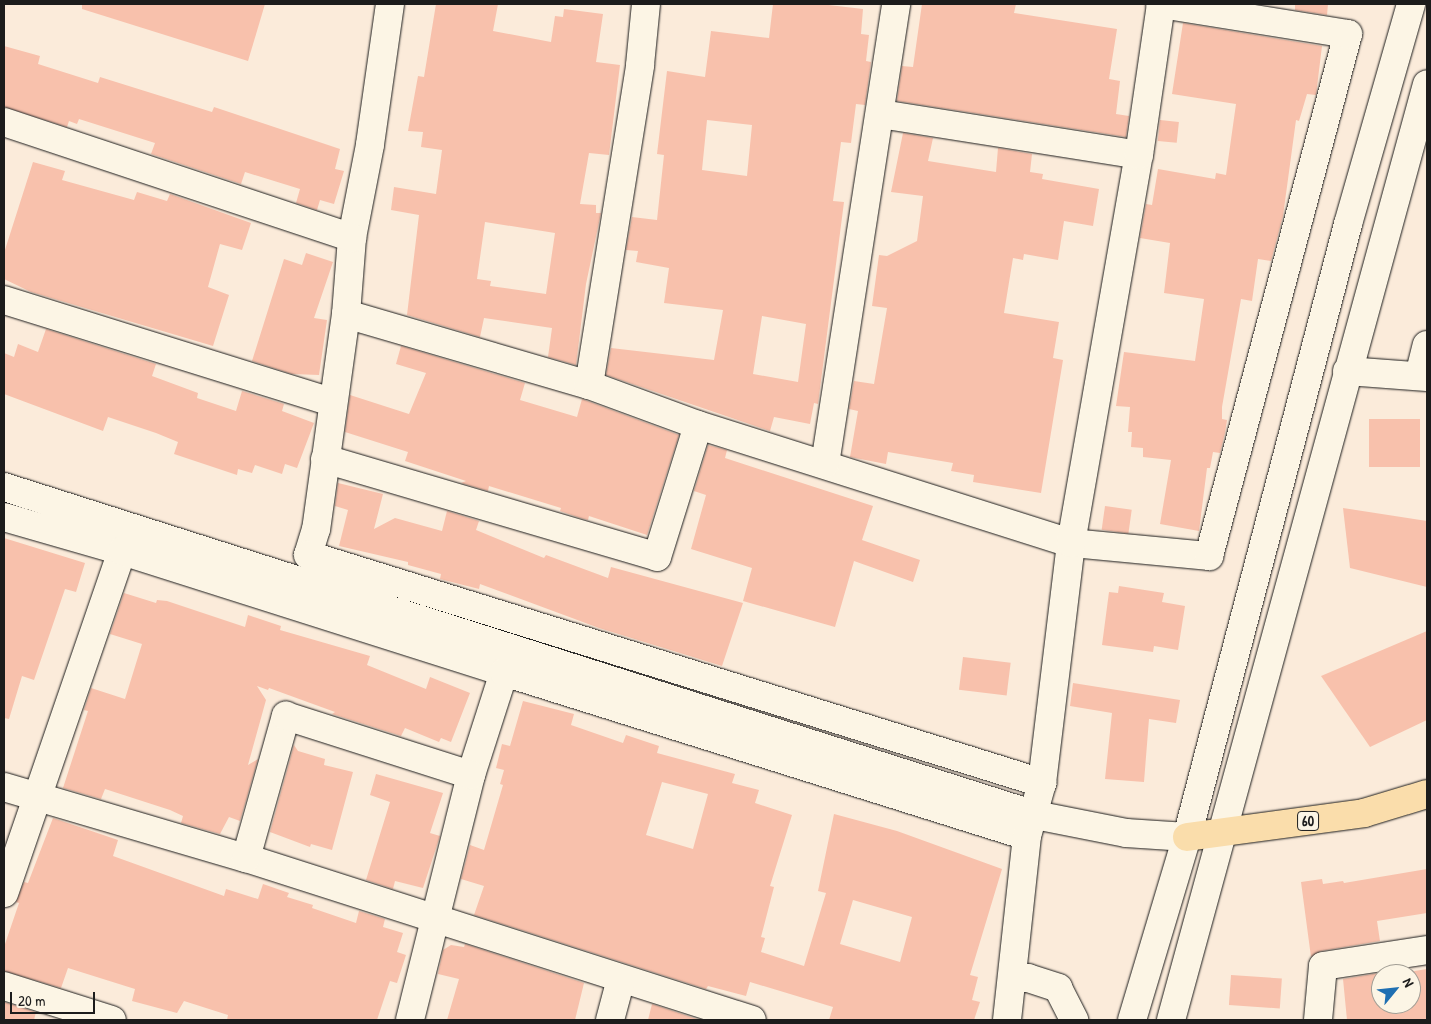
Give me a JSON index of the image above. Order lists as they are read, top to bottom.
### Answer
{
  "streets": {
    "main road": ["60"]
  },
  "scale_bar": "20 m",
  "north": "top right"
}
